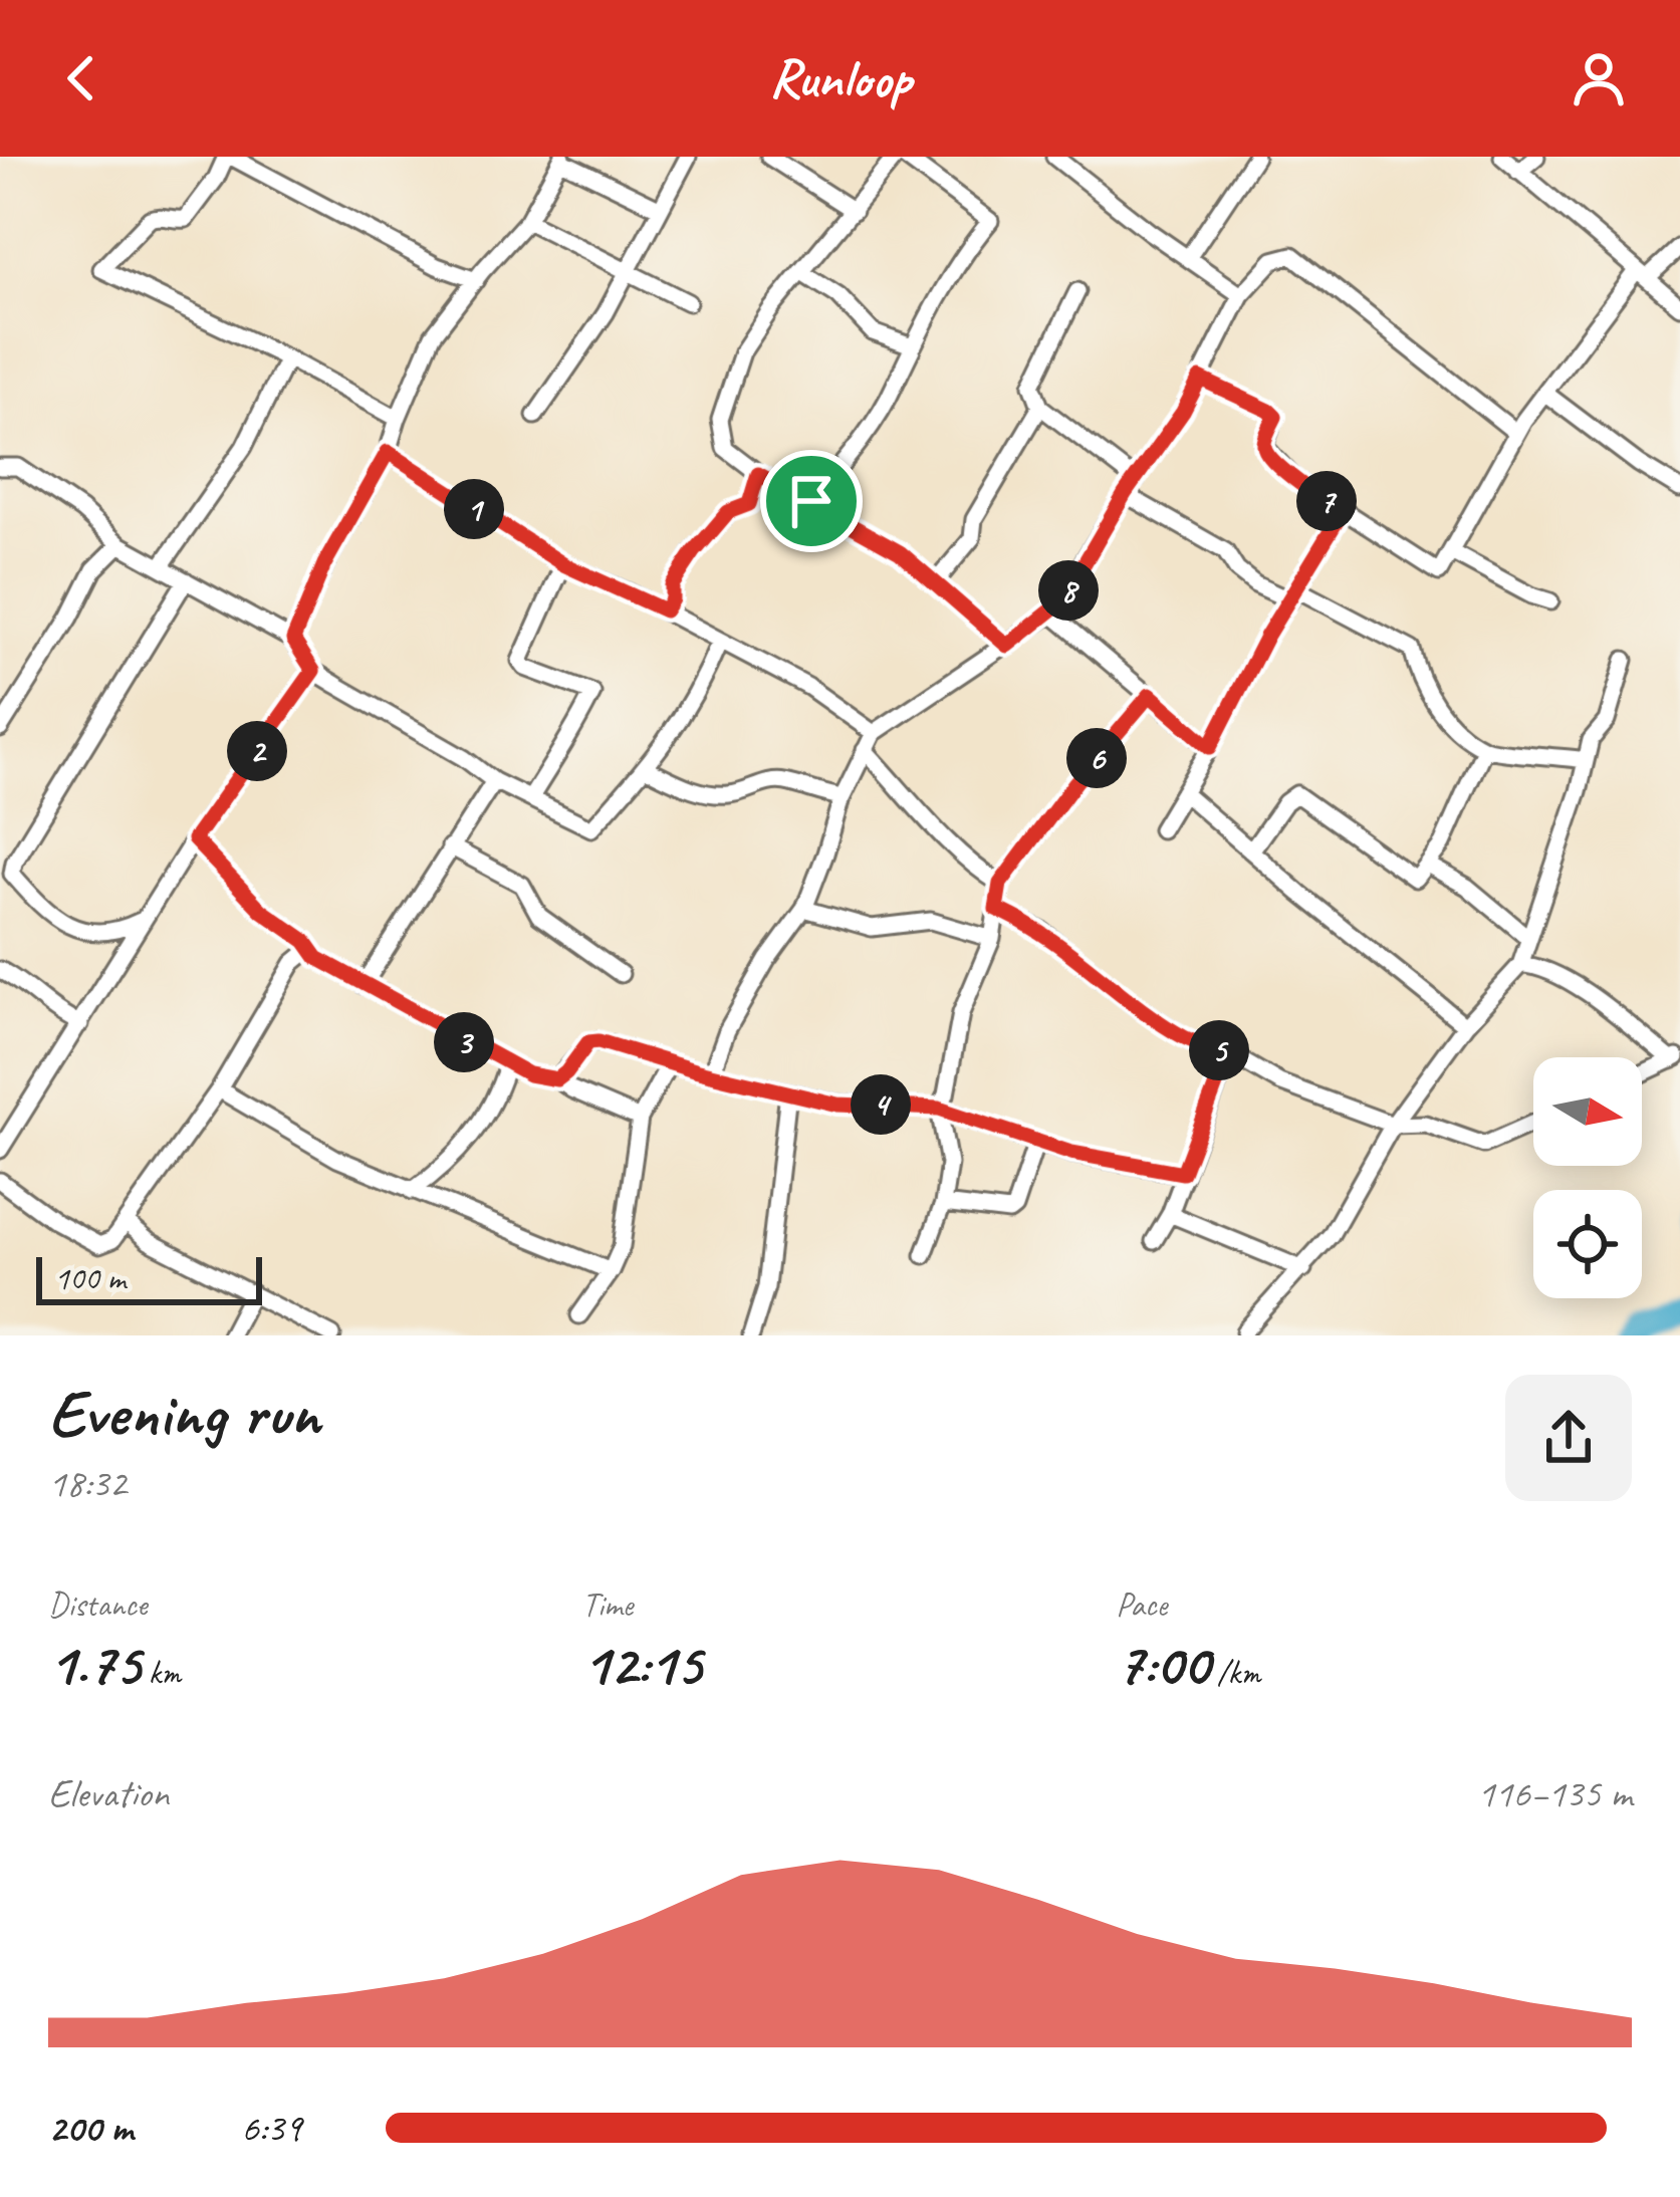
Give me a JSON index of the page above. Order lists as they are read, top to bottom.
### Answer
{
  "scale_bar": "100 m",
  "north": "right",
  "page": {
    "header": "Runloop",
    "pins": [
      "7",
      "1",
      "8",
      "2",
      "6",
      "3",
      "5",
      "4"
    ],
    "scale": "100 m",
    "heading": ["Evening run", "18:32"],
    "stats": [
      ["Distance", "1.75 km"],
      ["Time", "12:15"],
      ["Pace", "7:00 /km"]
    ],
    "chart": ["Elevation", "116–135 m"],
    "list": [
      {
        "name": "200 m",
        "note": "6:39"
      }
    ]
  }
}
